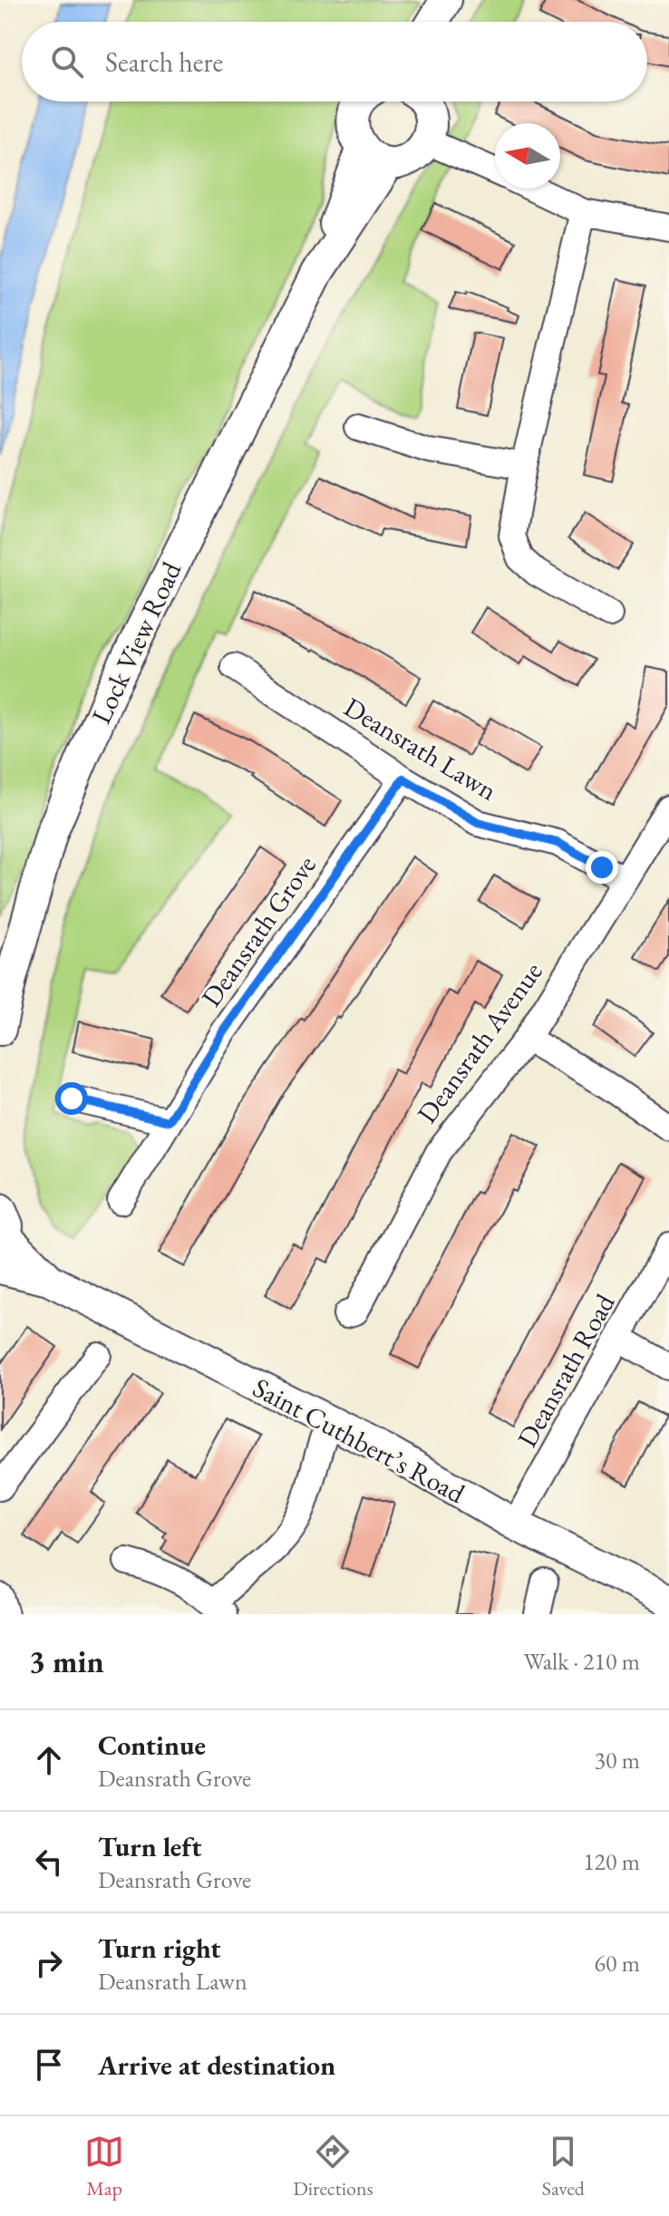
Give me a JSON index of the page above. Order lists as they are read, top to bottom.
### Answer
{
  "streets": {
    "street": [
      "Lock View Road",
      "Deansrath Lawn",
      "Deansrath Grove",
      "Deansrath Avenue",
      "Deansrath Road",
      "Saint Cuthbert’s Road"
    ]
  },
  "crossings": [
    ["Deansrath Lawn", "Deansrath Grove"],
    ["Deansrath Lawn", "Deansrath Avenue"],
    ["Deansrath Road", "Saint Cuthbert’s Road"]
  ],
  "north": "left",
  "page": {
    "search": "Search here",
    "heading": ["3 min", "Walk · 210 m"],
    "list": [
      ["Continue", "Deansrath Grove", "30 m"],
      ["Turn left", "Deansrath Grove", "120 m"],
      ["Turn right", "Deansrath Lawn", "60 m"],
      "Arrive at destination"
    ],
    "nav": ["Map", "Directions", "Saved"]
  }
}
